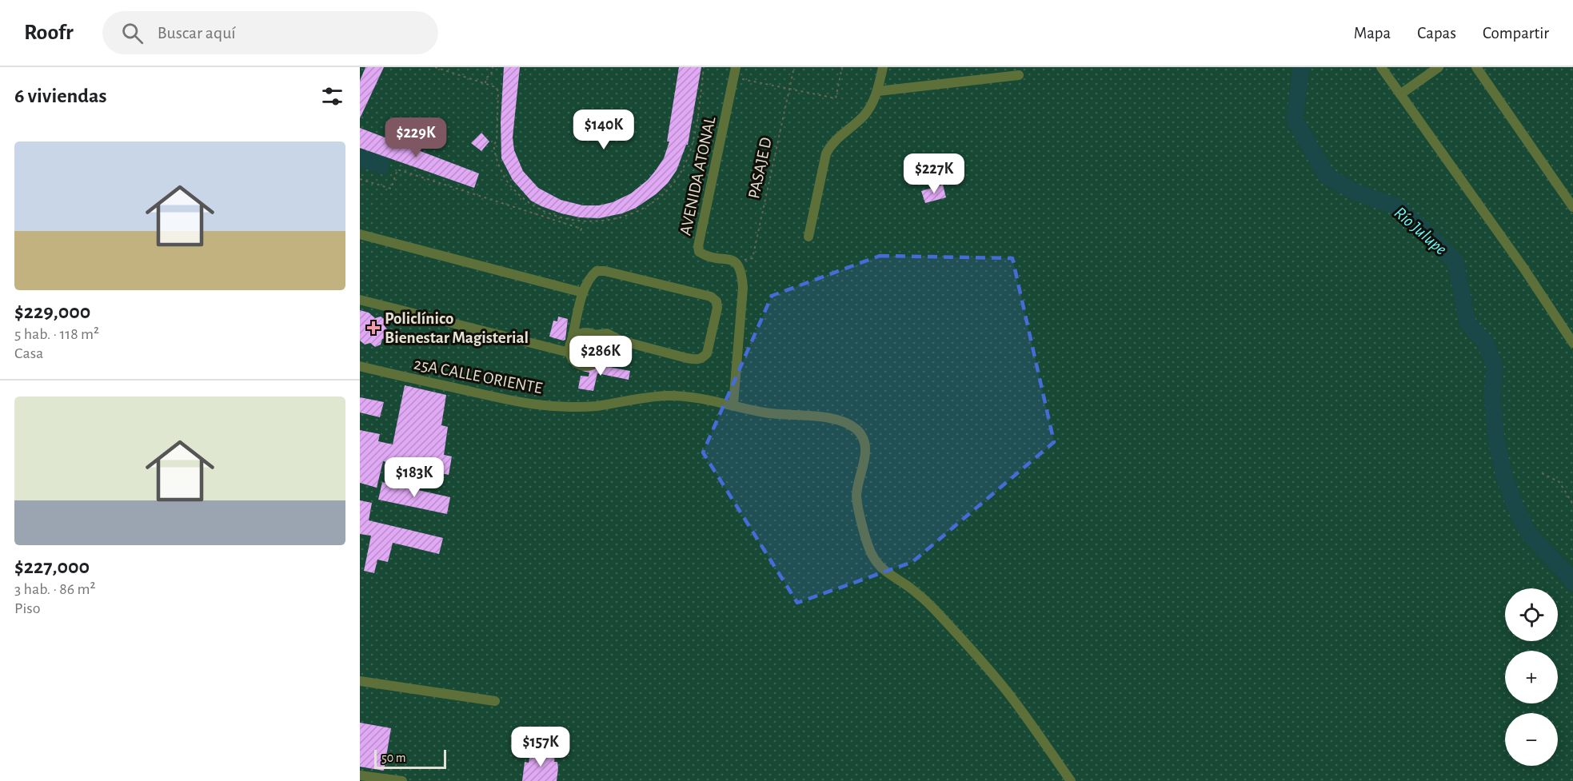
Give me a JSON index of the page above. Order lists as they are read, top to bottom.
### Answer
{
  "streets": {
    "street": ["AVENIDA ATONAL", "25A CALLE ORIENTE"],
    "path": ["PASAJE D"]
  },
  "crossings": [
    ["PASAJE D", "AVENIDA ATONAL"]
  ],
  "water": ["Río Julupe"],
  "places": {
    "health": ["Policlínico Bienestar Magisterial"]
  },
  "scale_bar": "50 m",
  "page": {
    "header": "Roofr",
    "search": "Buscar aquí",
    "nav": ["Mapa", "Capas", "Compartir"],
    "heading": "6 viviendas",
    "price": [
      "$140K",
      "$229K",
      "$227K",
      "$286K",
      "$183K",
      "$157K"
    ],
    "list": [
      {
        "name": "$229,000",
        "note": "5 hab. · 118 m² · Casa"
      },
      {
        "name": "$227,000",
        "note": "3 hab. · 86 m² · Piso"
      }
    ],
    "map_buttons": ["+", "−"],
    "scale": "50 m"
  }
}
